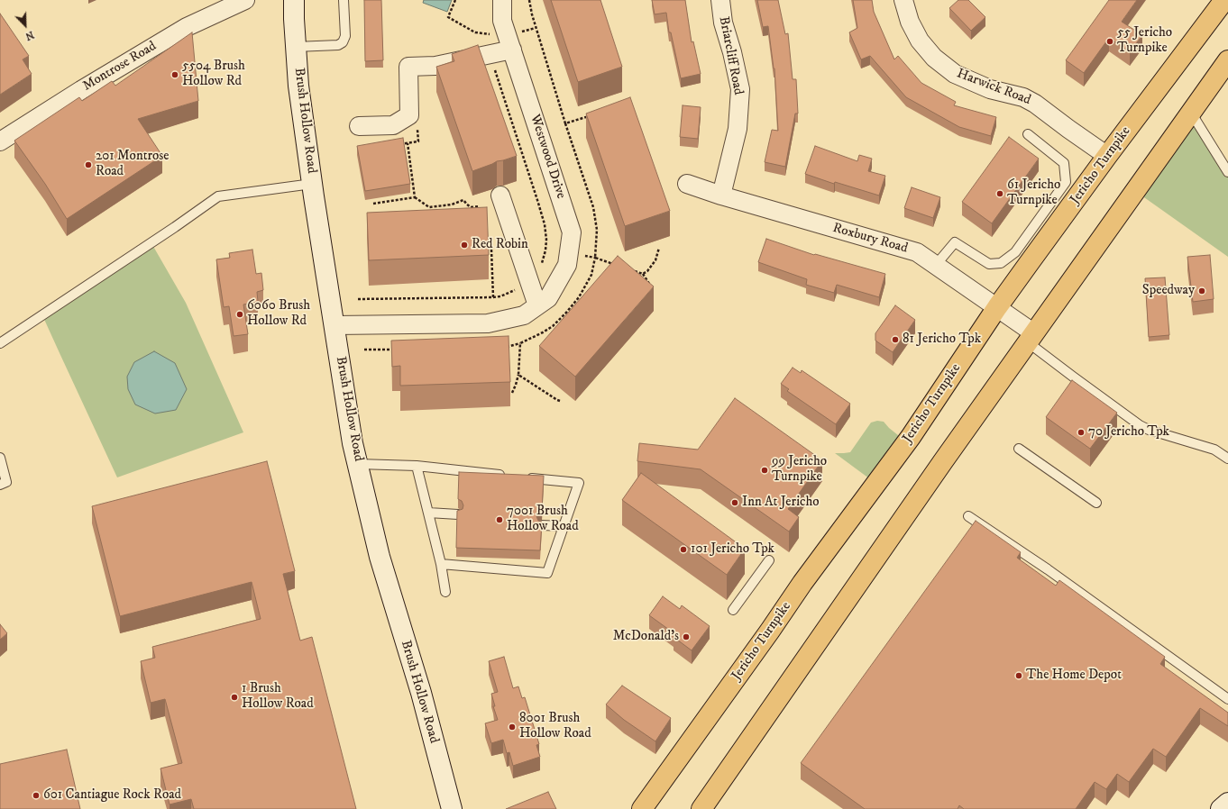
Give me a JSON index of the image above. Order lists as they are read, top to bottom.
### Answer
{
  "streets": {
    "main road": ["Brush Hollow Road", "Jericho Turnpike"],
    "street": [
      "Briarcliff Road",
      "Montrose Road",
      "Harwick Road",
      "Westwood Drive",
      "Roxbury Road"
    ]
  },
  "crossings": [
    ["Briarcliff Road", "Roxbury Road"],
    ["Harwick Road", "Jericho Turnpike"],
    ["Brush Hollow Road", "Westwood Drive"],
    ["Jericho Turnpike", "Roxbury Road"]
  ],
  "places": [
    "55 Jericho Turnpike",
    "5504 Brush Hollow Rd",
    "201 Montrose Road",
    "61 Jericho Turnpike",
    "Red Robin",
    "Speedway",
    "6060 Brush Hollow Rd",
    "81 Jericho Tpk",
    "70 Jericho Tpk",
    "99 Jericho Turnpike",
    "Inn At Jericho",
    "7001 Brush Hollow Road",
    "101 Jericho Tpk",
    "McDonald's",
    "The Home Depot",
    "1 Brush Hollow Road",
    "8001 Brush Hollow Road",
    "601 Cantiague Rock Road"
  ],
  "north": "bottom right"
}
